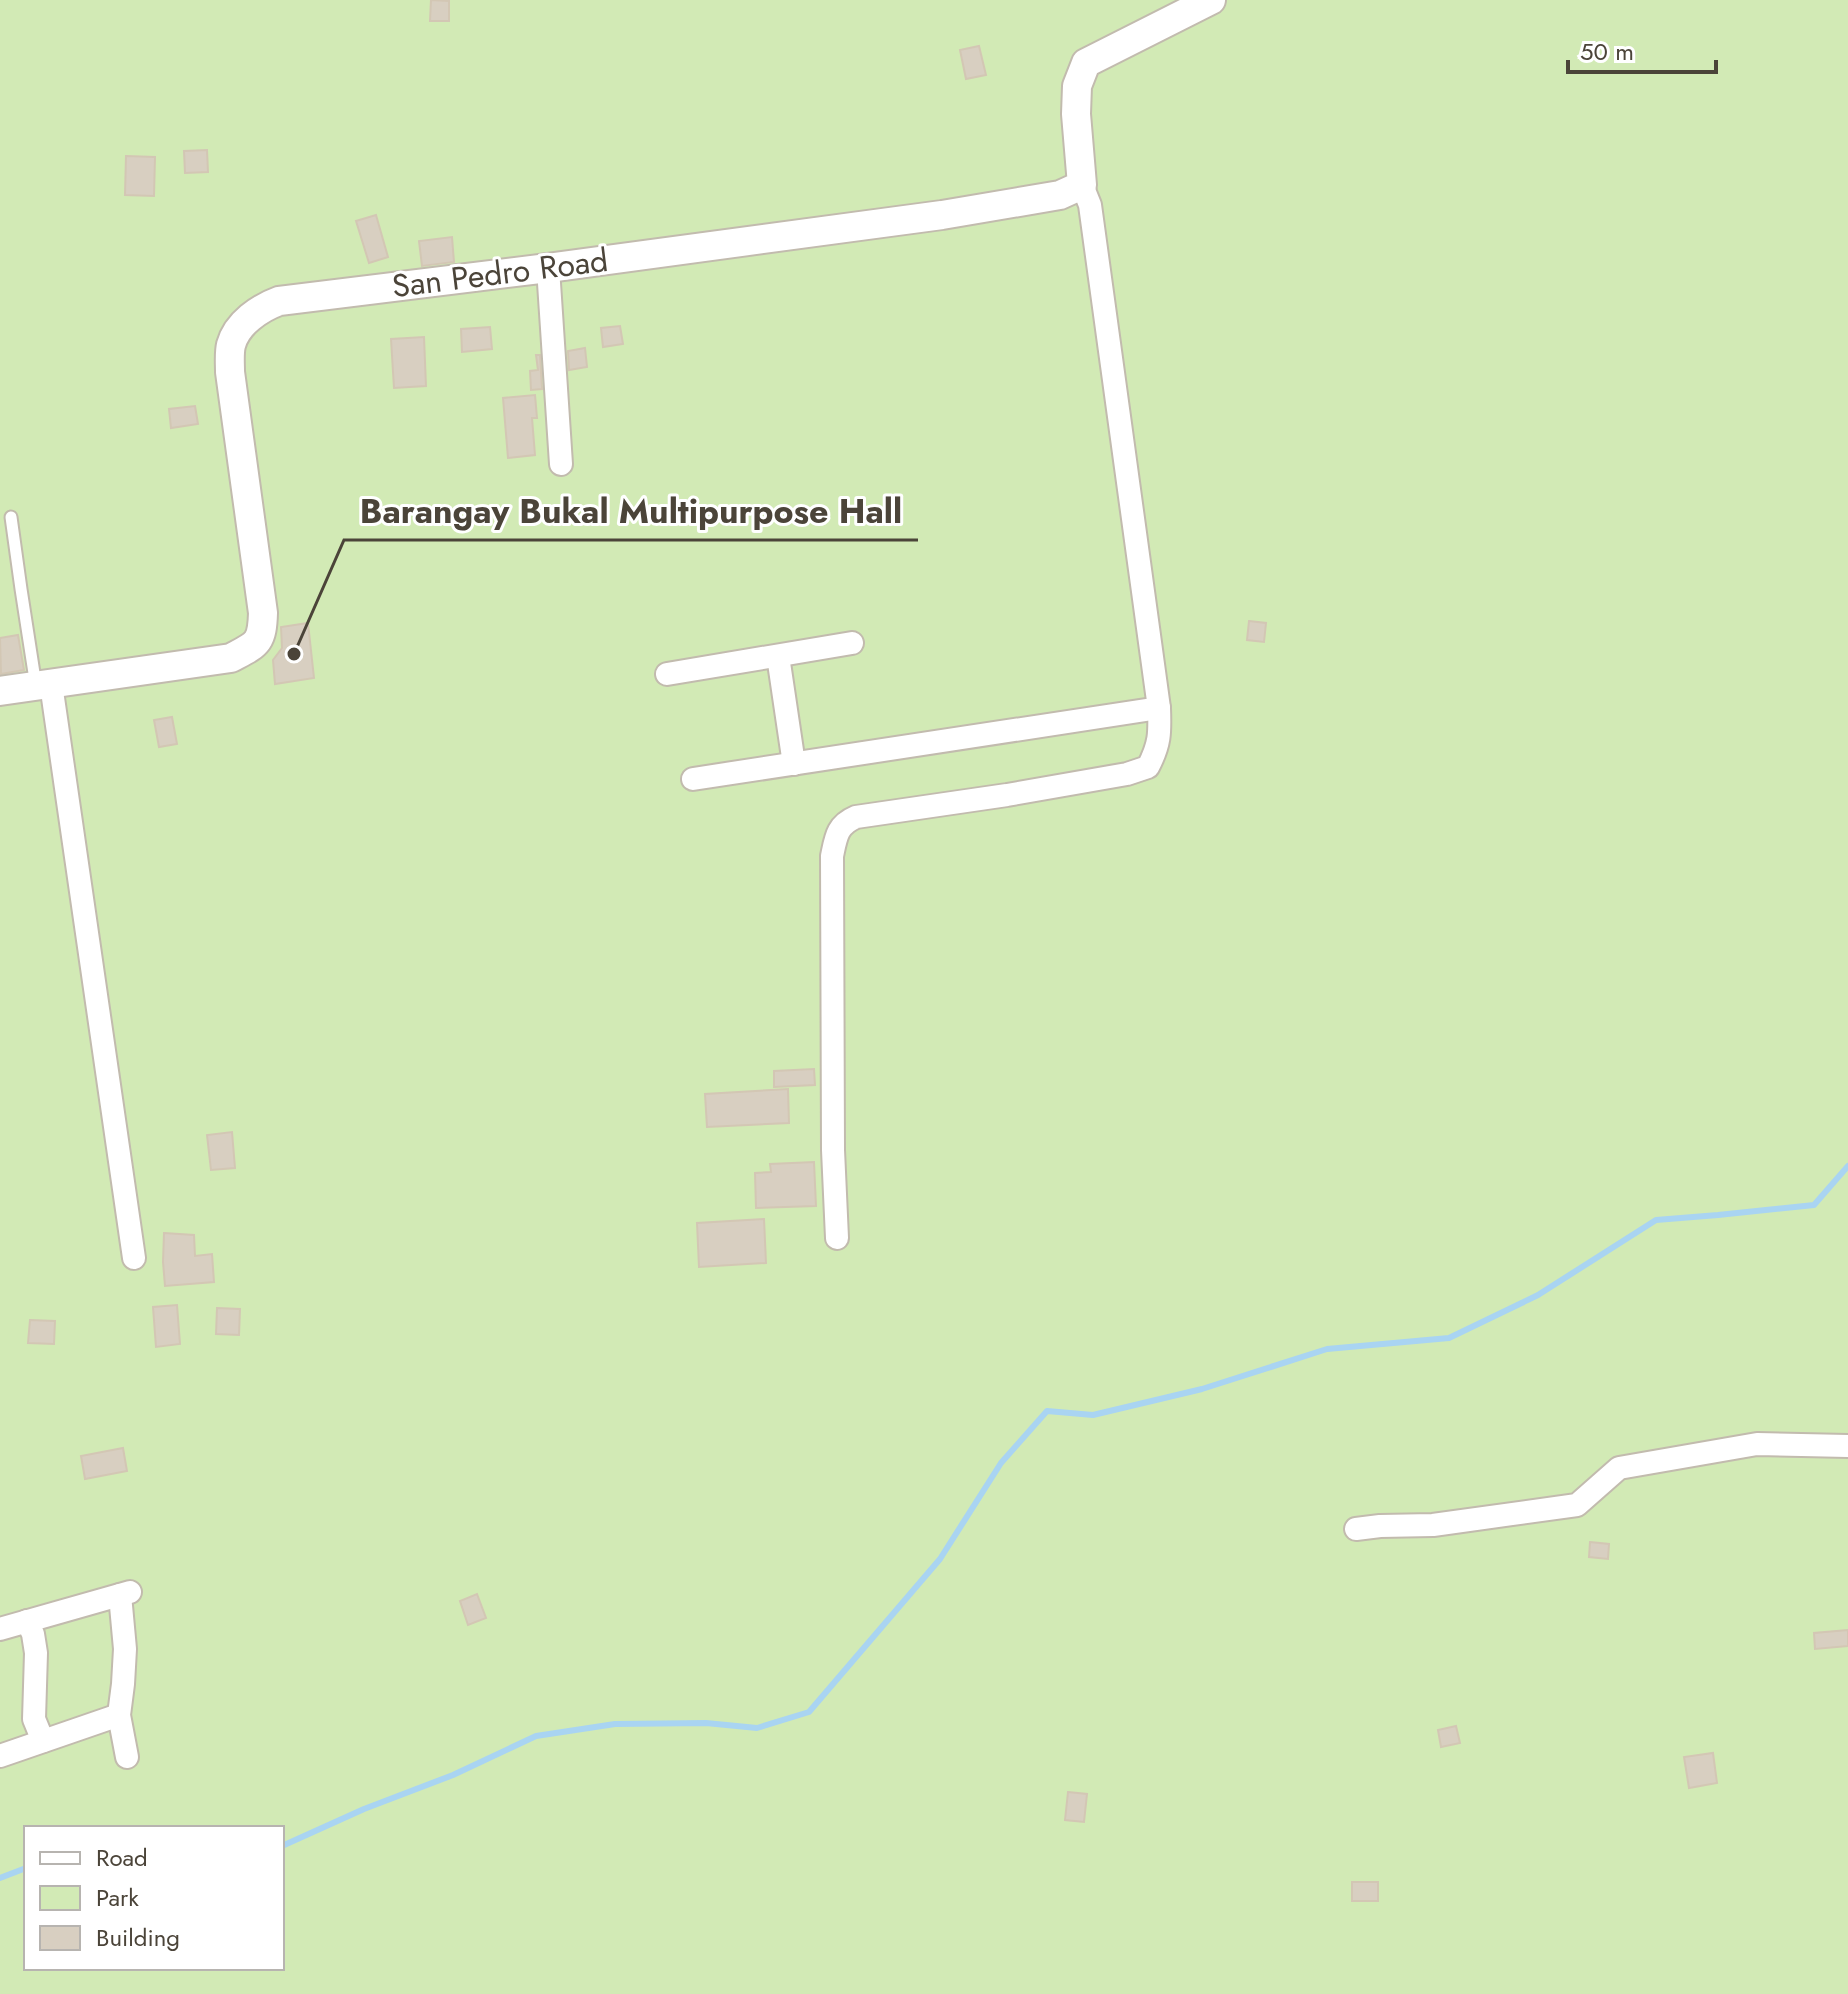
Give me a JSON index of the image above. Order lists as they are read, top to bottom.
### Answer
{
  "streets": {
    "street": ["San Pedro Road"]
  },
  "places": ["Barangay Bukal Multipurpose Hall"],
  "legend": ["Road", "Park", "Building"],
  "scale_bar": "50 m"
}
